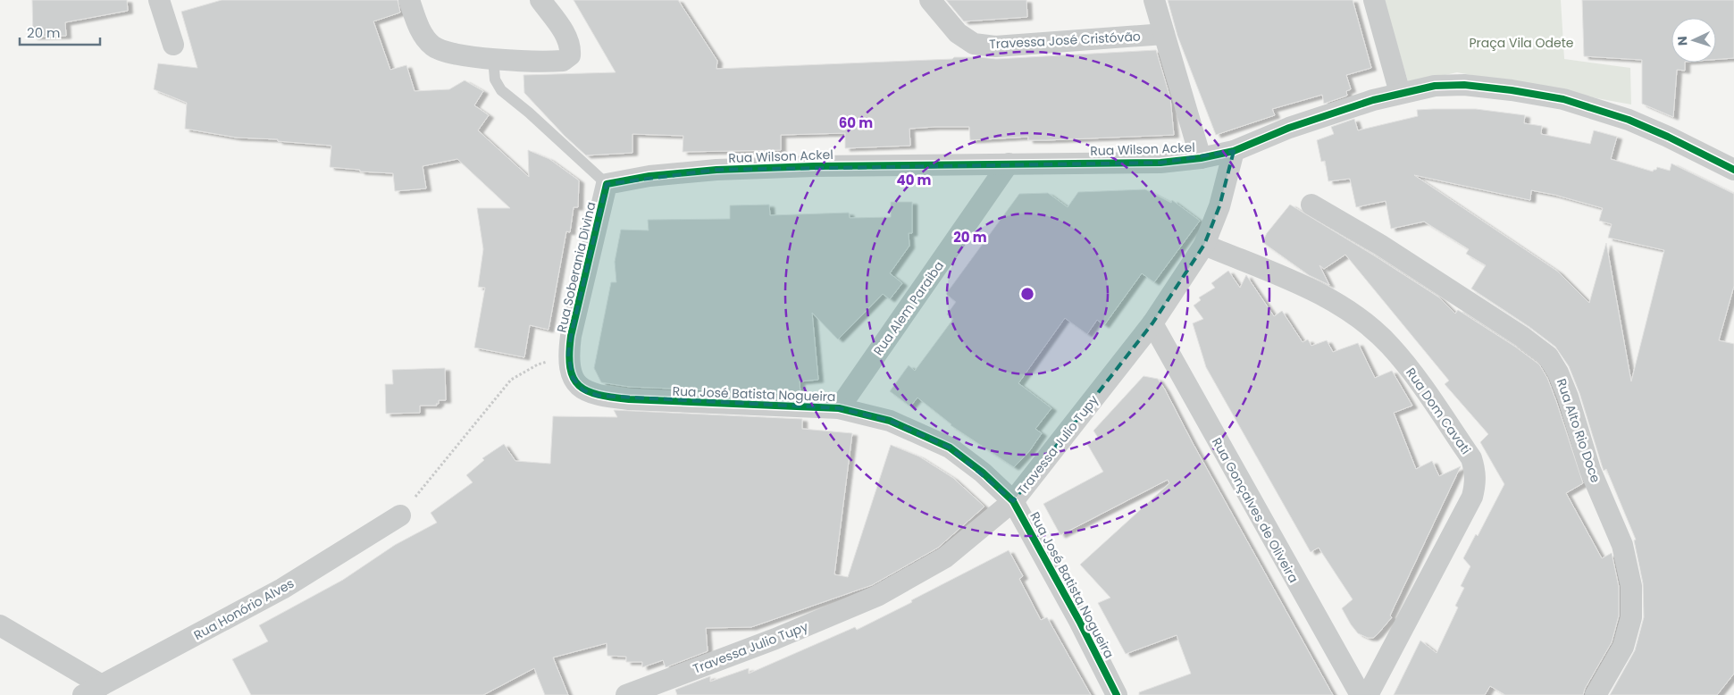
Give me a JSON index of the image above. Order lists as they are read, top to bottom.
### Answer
{
  "streets": {
    "street": [
      "Travessa José Cristóvão",
      "Rua Wilson Ackel",
      "Rua Soberania Divina",
      "Rua Alem Paraiba",
      "Rua José Batista Nogueira",
      "Rua Dom Cavati",
      "Rua Alto Rio Doce",
      "Travessa Julio Tupy",
      "Rua Gonçalves de Oliveira",
      "Rua Honório Alves"
    ]
  },
  "crossings": [
    ["Rua Wilson Ackel", "Rua Soberania Divina"],
    ["Rua Wilson Ackel", "Rua Alem Paraiba"],
    ["Rua Wilson Ackel", "Travessa Julio Tupy"],
    ["Rua Soberania Divina", "Rua José Batista Nogueira"],
    ["Rua Alem Paraiba", "Rua José Batista Nogueira"],
    ["Rua José Batista Nogueira", "Travessa Julio Tupy"],
    ["Rua Dom Cavati", "Travessa Julio Tupy"],
    ["Travessa Julio Tupy", "Rua Gonçalves de Oliveira"]
  ],
  "parks": ["Praça Vila Odete"],
  "scale_bar": "20 m",
  "north": "left",
  "rings": ["60 m", "40 m", "20 m"]
}
